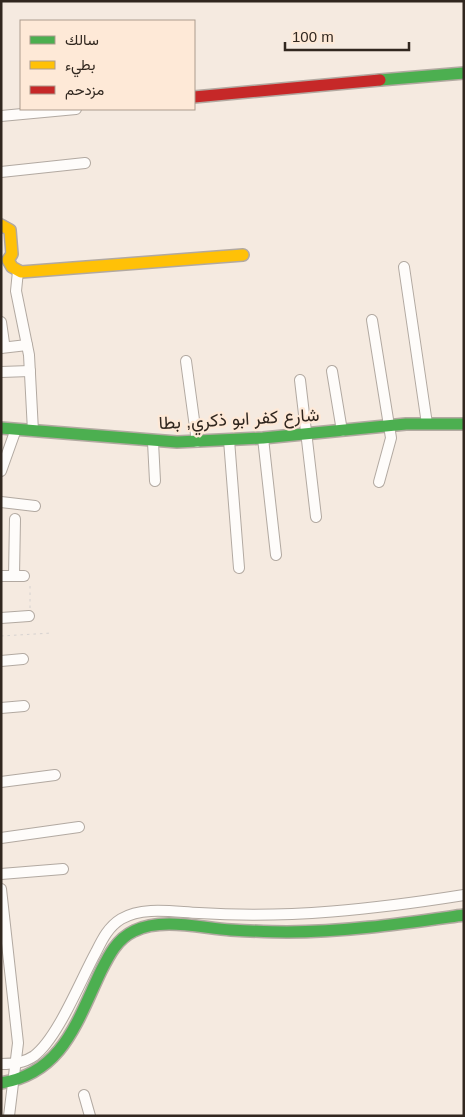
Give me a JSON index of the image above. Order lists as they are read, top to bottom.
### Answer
{
  "streets": {
    "street": ["شارع كفر ابو ذكري, بطا"]
  },
  "legend": ["سالك", "بطيء", "مزدحم"],
  "scale_bar": "100 m"
}
